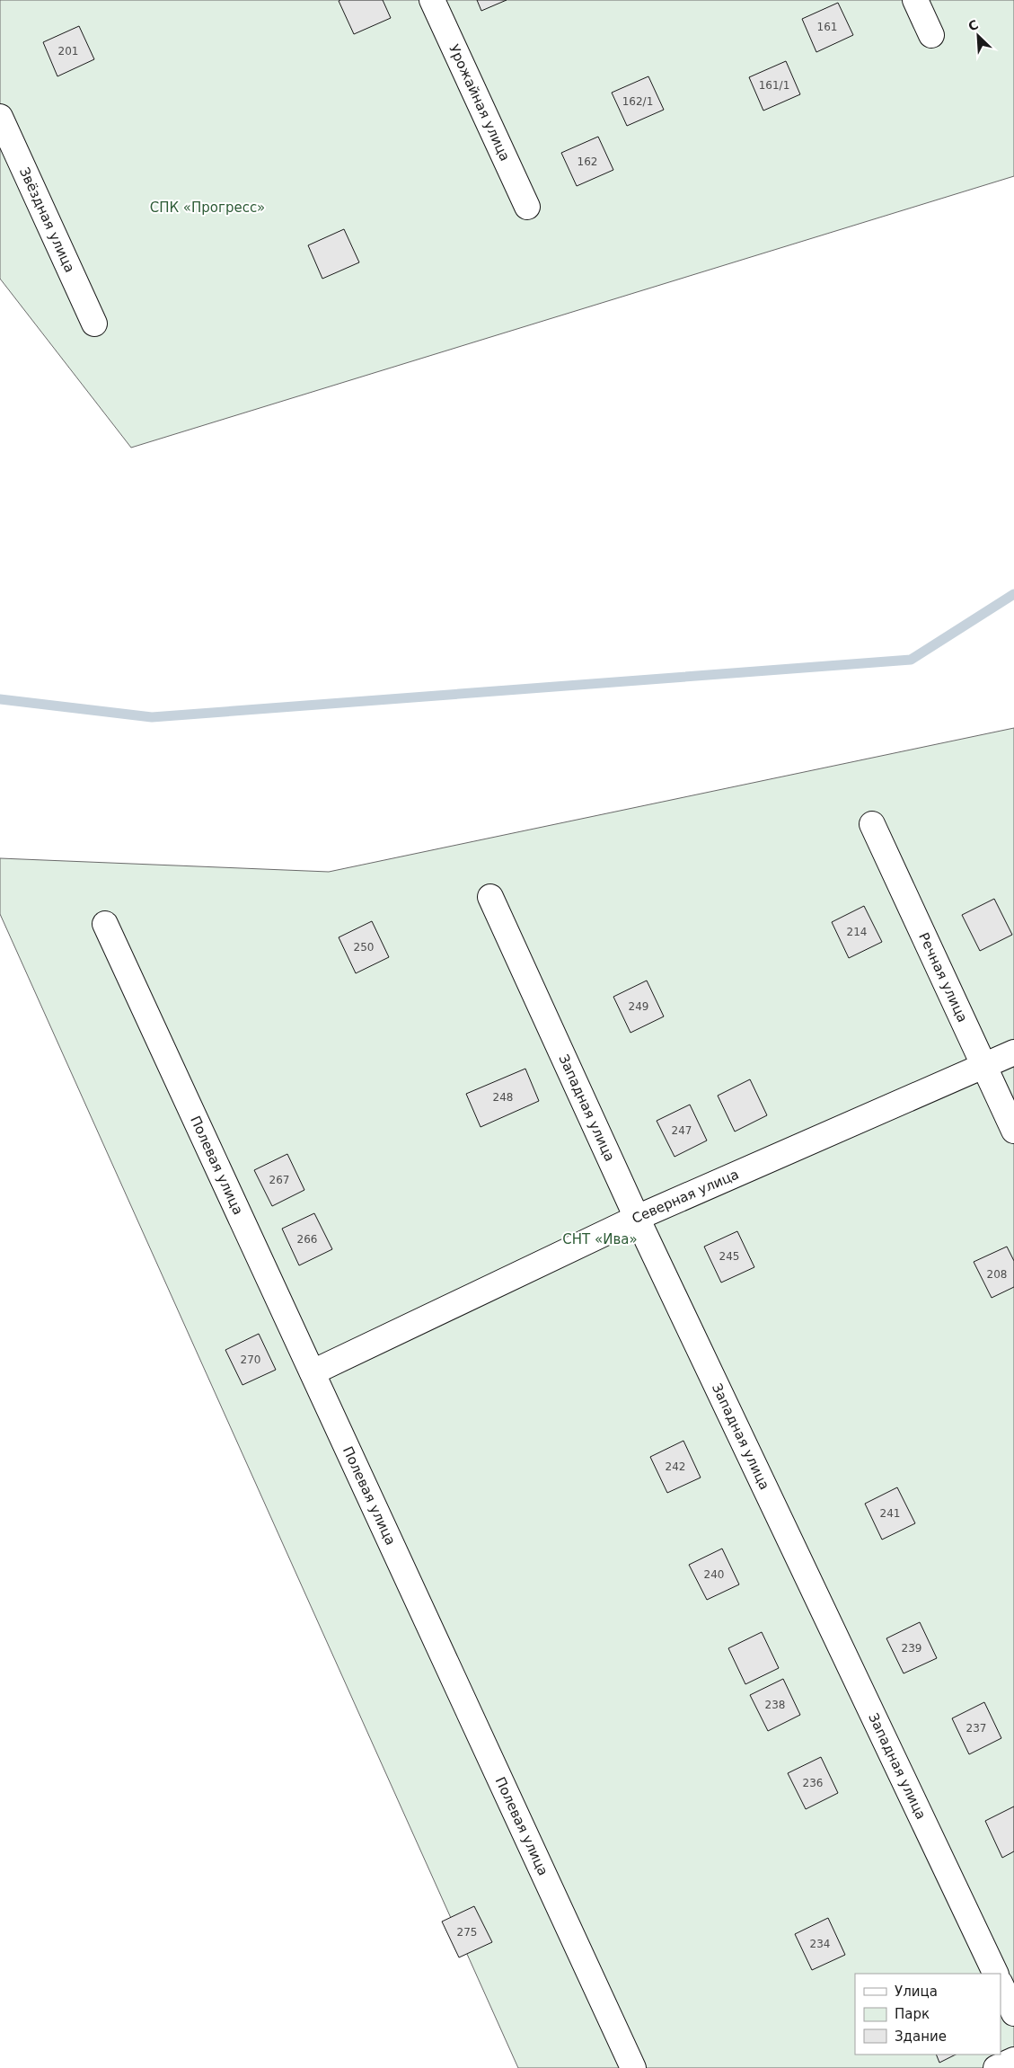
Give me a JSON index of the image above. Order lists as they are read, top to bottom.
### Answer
{
  "streets": {
    "street": [
      "Урожайная улица",
      "Звёздная улица",
      "Речная улица",
      "Западная улица",
      "Полевая улица",
      "Северная улица"
    ]
  },
  "crossings": [
    ["Речная улица", "Северная улица"],
    ["Западная улица", "Северная улица"],
    ["Полевая улица", "Северная улица"]
  ],
  "parks": ["СПК «Прогресс»", "СНТ «Ива»"],
  "house_numbers": [
    "161",
    "201",
    "161/1",
    "162/1",
    "162",
    "214",
    "250",
    "249",
    "248",
    "247",
    "267",
    "266",
    "245",
    "208",
    "270",
    "242",
    "241",
    "240",
    "239",
    "238",
    "237",
    "236",
    "275",
    "234"
  ],
  "legend": ["Улица", "Парк", "Здание"],
  "north": "top left"
}
